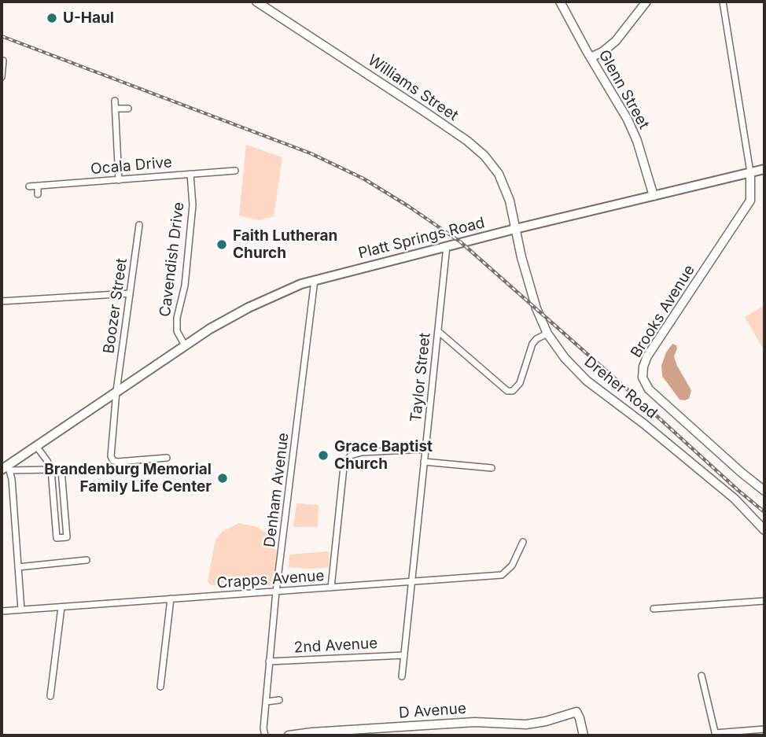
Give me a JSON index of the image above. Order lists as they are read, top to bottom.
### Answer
{
  "streets": {
    "main road": ["Platt Springs Road"],
    "street": [
      "Williams Street",
      "Glenn Street",
      "Ocala Drive",
      "Cavendish Drive",
      "Boozer Street",
      "Brooks Avenue",
      "Taylor Street",
      "Dreher Road",
      "Denham Avenue",
      "Crapps Avenue",
      "2nd Avenue",
      "D Avenue"
    ]
  },
  "crossings": [
    ["Williams Street", "Platt Springs Road"],
    ["Williams Street", "Dreher Road"],
    ["Glenn Street", "Platt Springs Road"],
    ["Ocala Drive", "Cavendish Drive"],
    ["Platt Springs Road", "Cavendish Drive"],
    ["Platt Springs Road", "Boozer Street"],
    ["Platt Springs Road", "Brooks Avenue"],
    ["Platt Springs Road", "Taylor Street"],
    ["Platt Springs Road", "Dreher Road"],
    ["Platt Springs Road", "Denham Avenue"],
    ["Taylor Street", "Crapps Avenue"],
    ["Taylor Street", "2nd Avenue"],
    ["Denham Avenue", "Crapps Avenue"],
    ["Denham Avenue", "2nd Avenue"]
  ],
  "places": [
    "U-Haul",
    "Faith Lutheran Church",
    "Grace Baptist Church",
    "Brandenburg Memorial Family Life Center"
  ]
}
